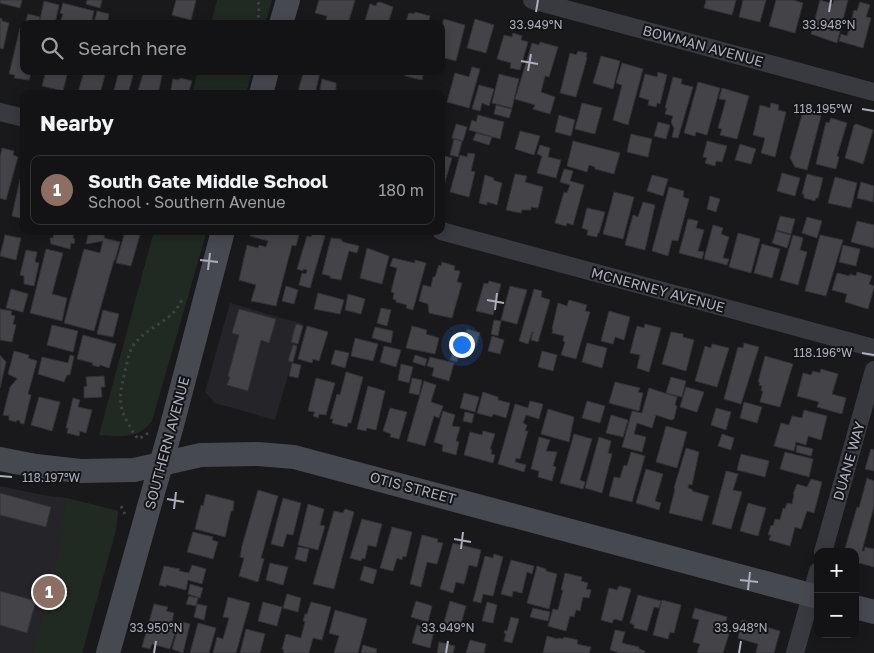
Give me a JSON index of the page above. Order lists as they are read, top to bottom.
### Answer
{
  "streets": {
    "main road": ["SOUTHERN AVENUE", "OTIS STREET"],
    "street": ["BOWMAN AVENUE", "MCNERNEY AVENUE", "DUANE WAY"]
  },
  "crossings": [
    ["SOUTHERN AVENUE", "OTIS STREET"]
  ],
  "page": {
    "search": "Search here",
    "heading": "Nearby",
    "list": [
      {
        "mark": "1",
        "name": "South Gate Middle School",
        "note": "School · Southern Avenue",
        "value": "180 m"
      }
    ],
    "map_buttons": ["+", "−"],
    "pins": "1"
  },
  "coordinates": [
    "33.949°N",
    "33.948°N",
    "118.195°W",
    "118.196°W",
    "118.197°W",
    "33.950°N"
  ]
}
